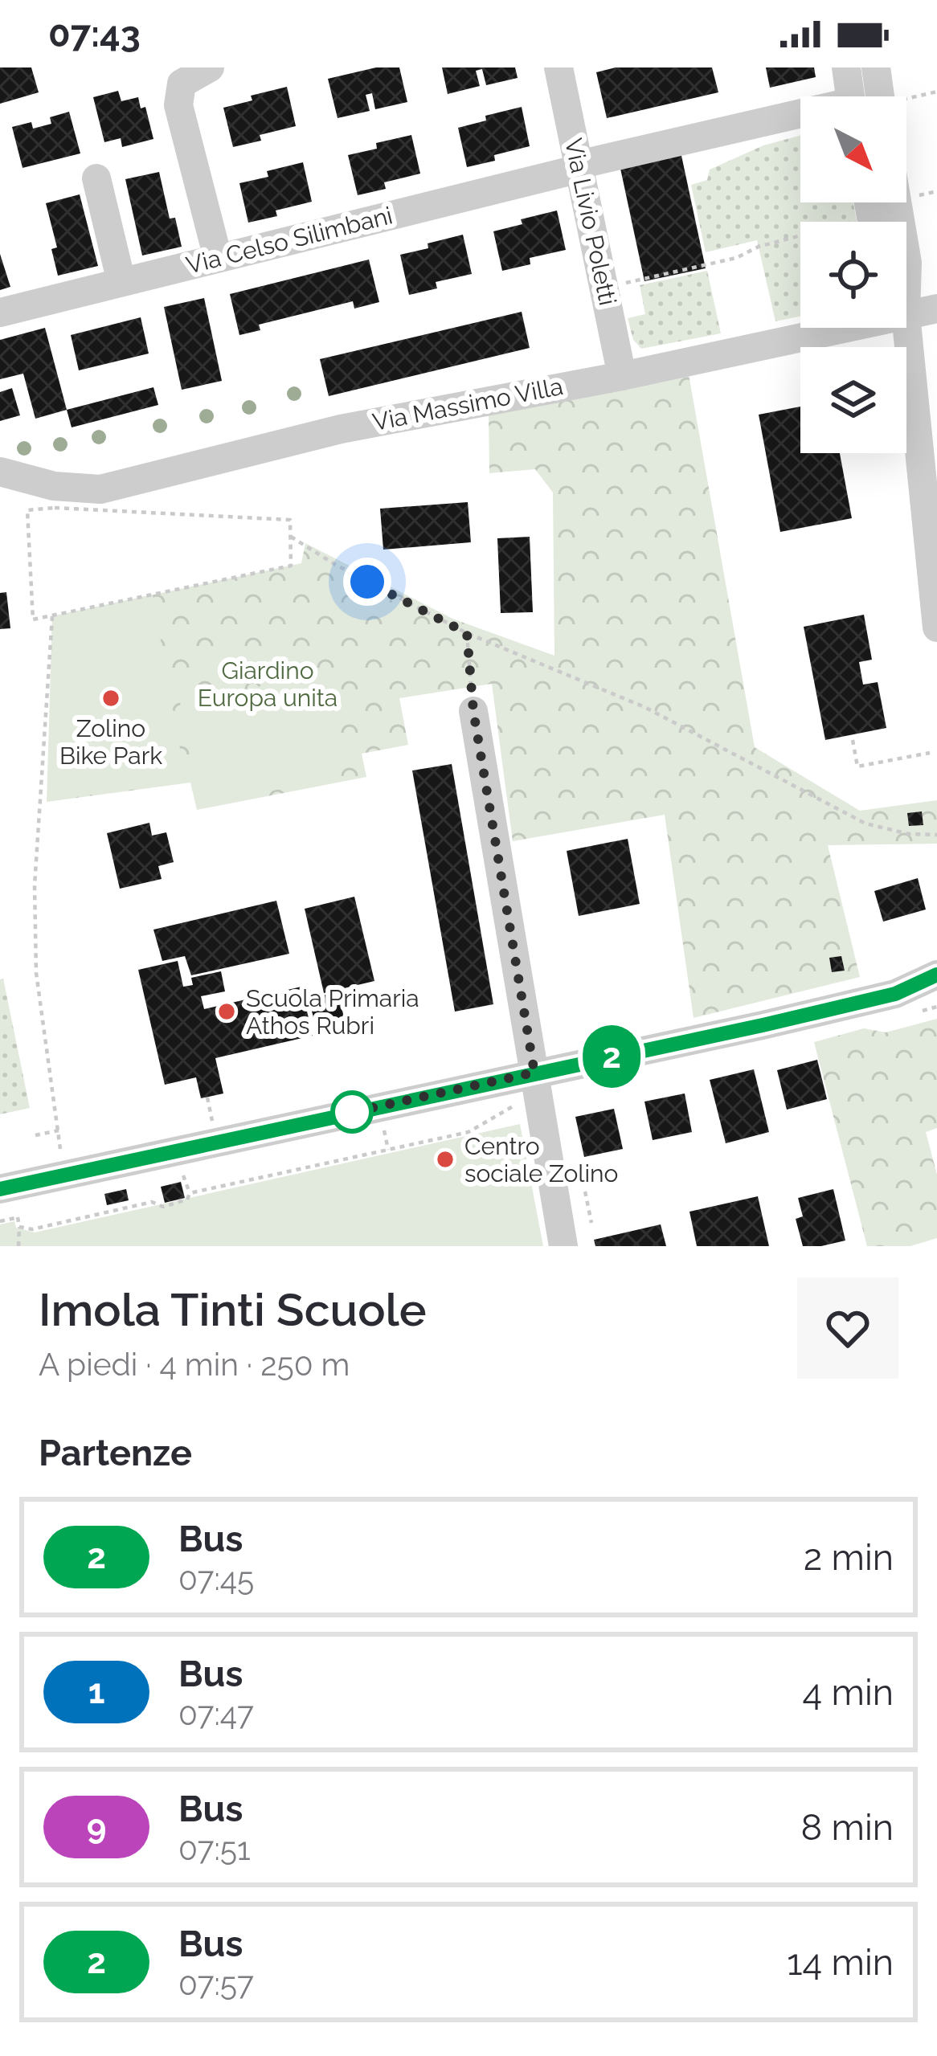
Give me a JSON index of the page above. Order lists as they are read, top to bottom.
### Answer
{
  "streets": {
    "street": ["Via Livio Poletti", "Via Celso Silimbani", "Via Massimo Villa"]
  },
  "crossings": [
    ["Via Livio Poletti", "Via Celso Silimbani"],
    ["Via Livio Poletti", "Via Massimo Villa"]
  ],
  "parks": ["Giardino Europa unita"],
  "places": ["Zolino Bike Park", "Scuola Primaria Athos Rubri", "Centro sociale Zolino"],
  "lines": ["bus line 2"],
  "north": "bottom right",
  "page": {
    "status": "07:43",
    "on_map": "2",
    "heading": [
      ["Imola Tinti Scuole", "A piedi · 4 min · 250 m"],
      "Partenze"
    ],
    "list": [
      {
        "mark": "2",
        "name": "Bus",
        "note": "07:45",
        "value": "2 min"
      },
      {
        "mark": "1",
        "name": "Bus",
        "note": "07:47",
        "value": "4 min"
      },
      {
        "mark": "9",
        "name": "Bus",
        "note": "07:51",
        "value": "8 min"
      },
      {
        "mark": "2",
        "name": "Bus",
        "note": "07:57",
        "value": "14 min"
      }
    ]
  }
}
